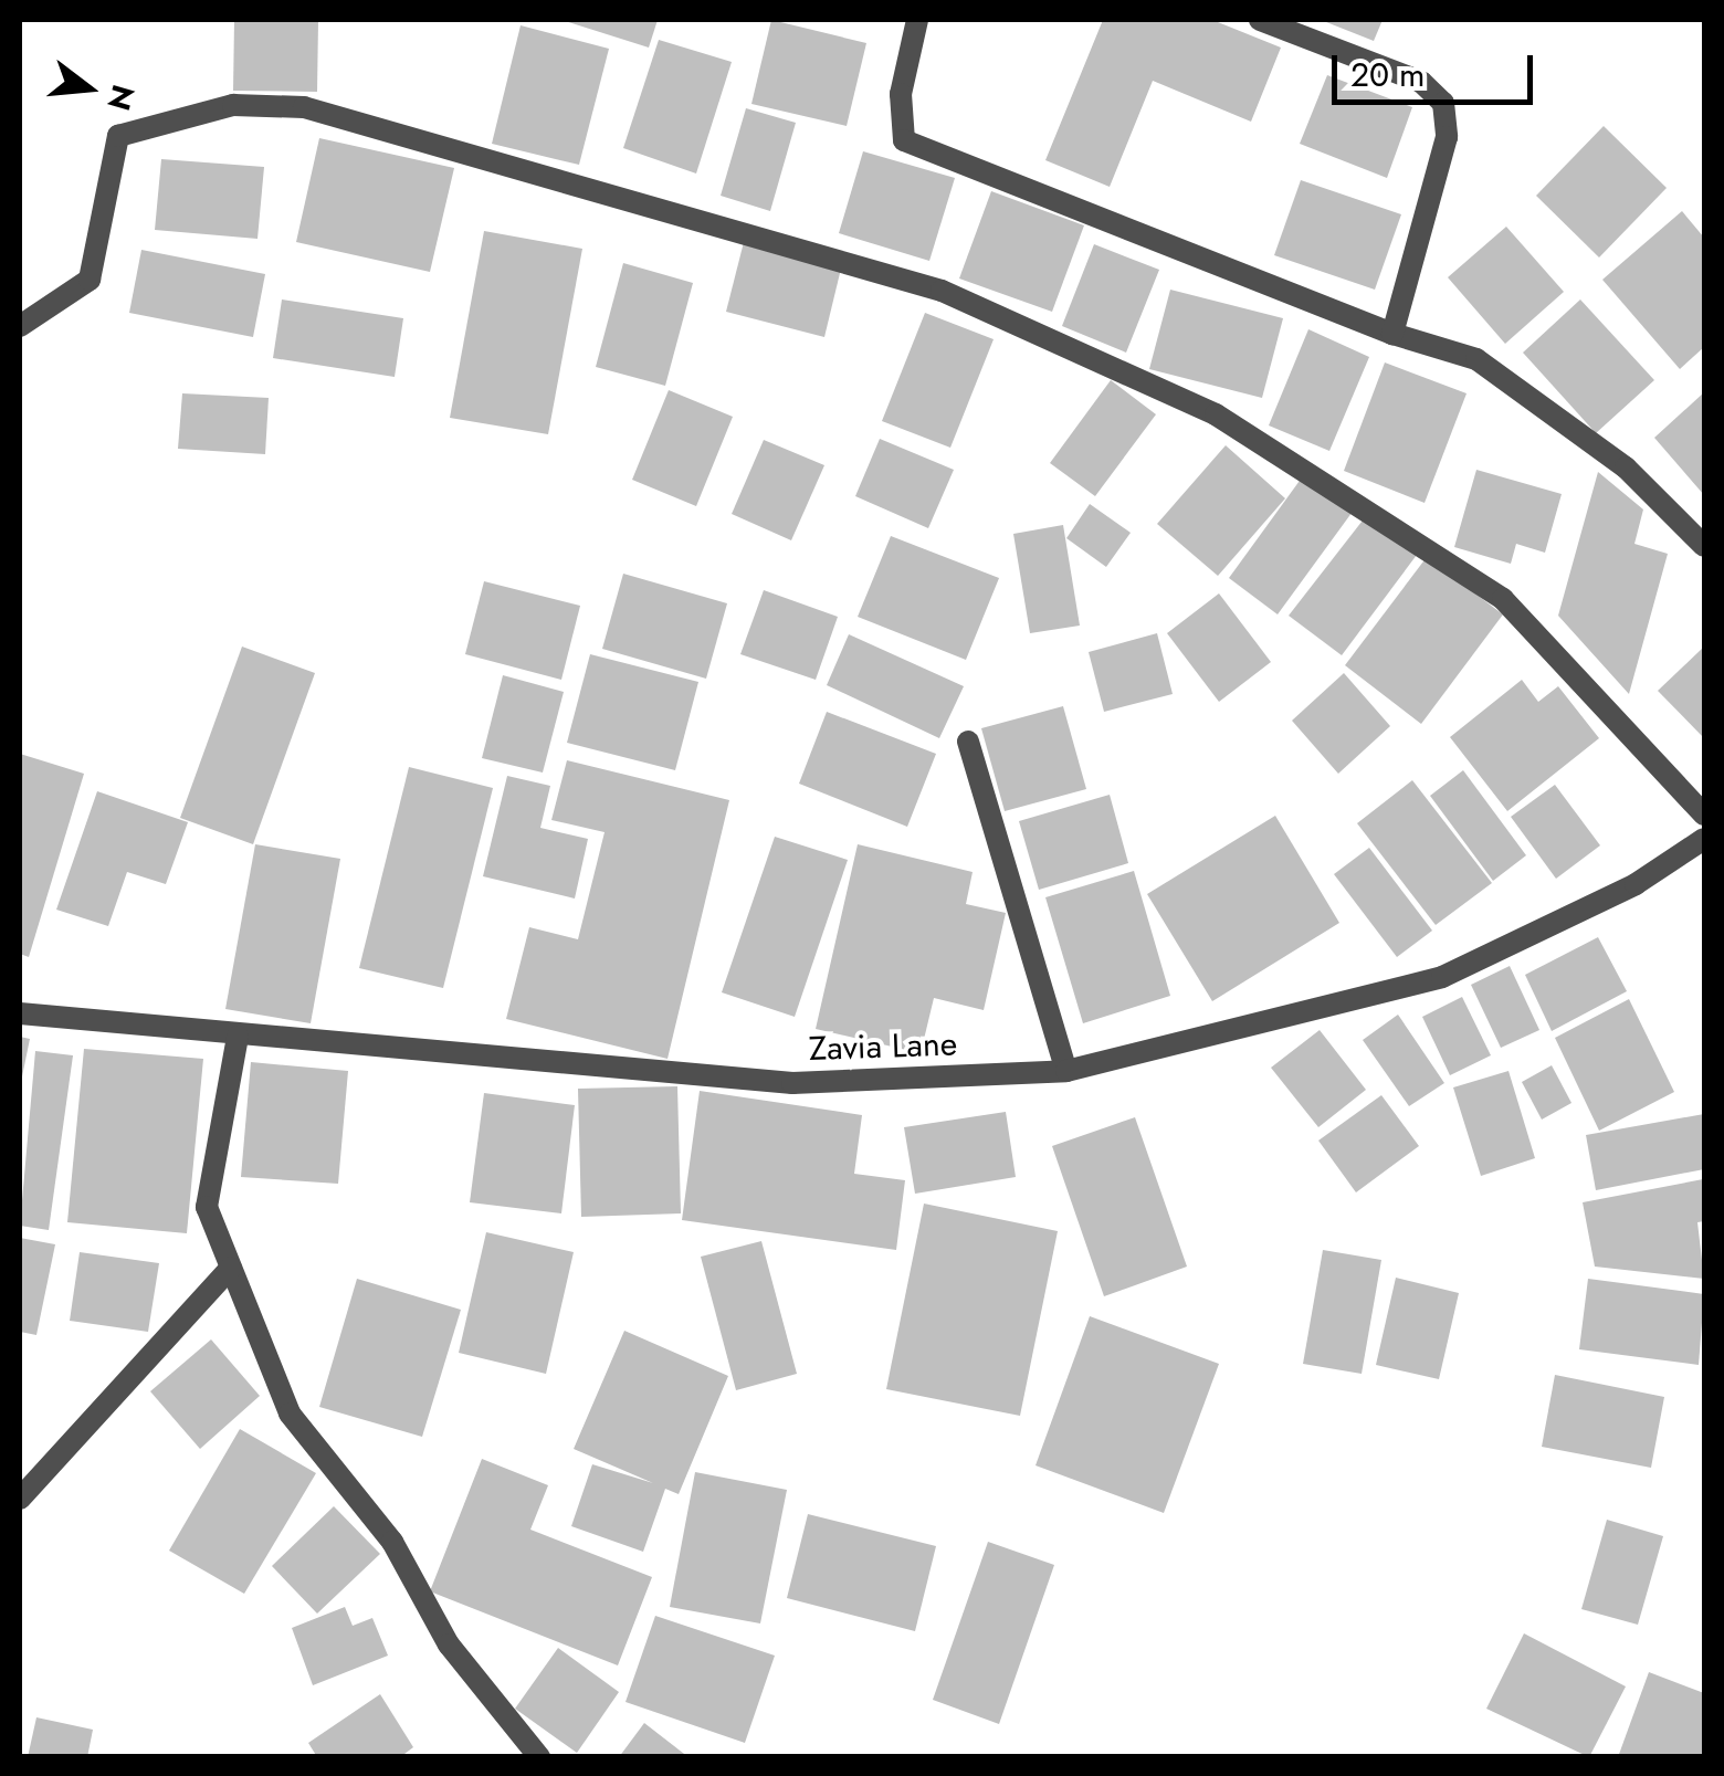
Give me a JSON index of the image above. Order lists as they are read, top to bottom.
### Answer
{
  "streets": {
    "street": ["Zavia Lane"]
  },
  "scale_bar": "20 m",
  "north": "right"
}
